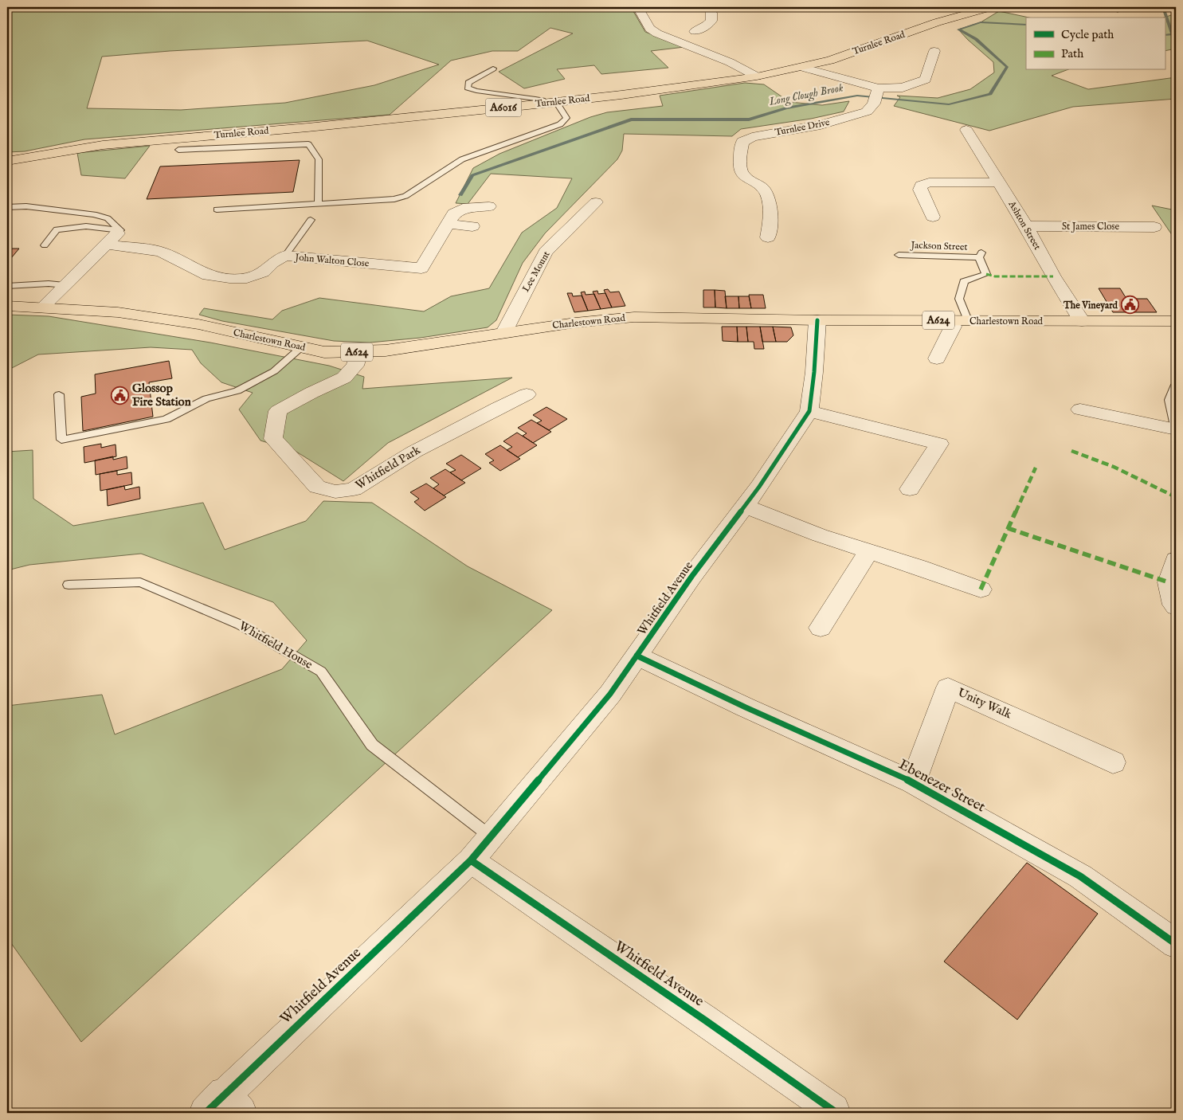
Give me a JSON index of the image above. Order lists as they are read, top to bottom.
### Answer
{
  "streets": {
    "main road": [
      "Turnlee Road",
      "A6016",
      "A624",
      "Charlestown Road"
    ],
    "street": [
      "Turnlee Drive",
      "Ashton Street",
      "St James Close",
      "John Walton Close",
      "Lee Mount",
      "Whitfield Park",
      "Whitfield Avenue",
      "Unity Walk",
      "Ebenezer Street"
    ],
    "lane": ["Jackson Street", "Whitfield House"]
  },
  "crossings": [
    ["Ashton Street", "St James Close"],
    ["Ashton Street", "Charlestown Road"],
    ["Jackson Street", "Charlestown Road"],
    ["Lee Mount", "Charlestown Road"],
    ["Charlestown Road", "Whitfield Park"],
    ["Charlestown Road", "Whitfield Avenue"],
    ["Whitfield Avenue", "Whitfield House"],
    ["Whitfield Avenue", "Ebenezer Street"],
    ["Unity Walk", "Ebenezer Street"]
  ],
  "water": ["Long Clough Brook"],
  "places": {
    "public building": ["The Vineyard", "Glossop Fire Station"]
  },
  "legend": ["Cycle path", "Path"]
}
